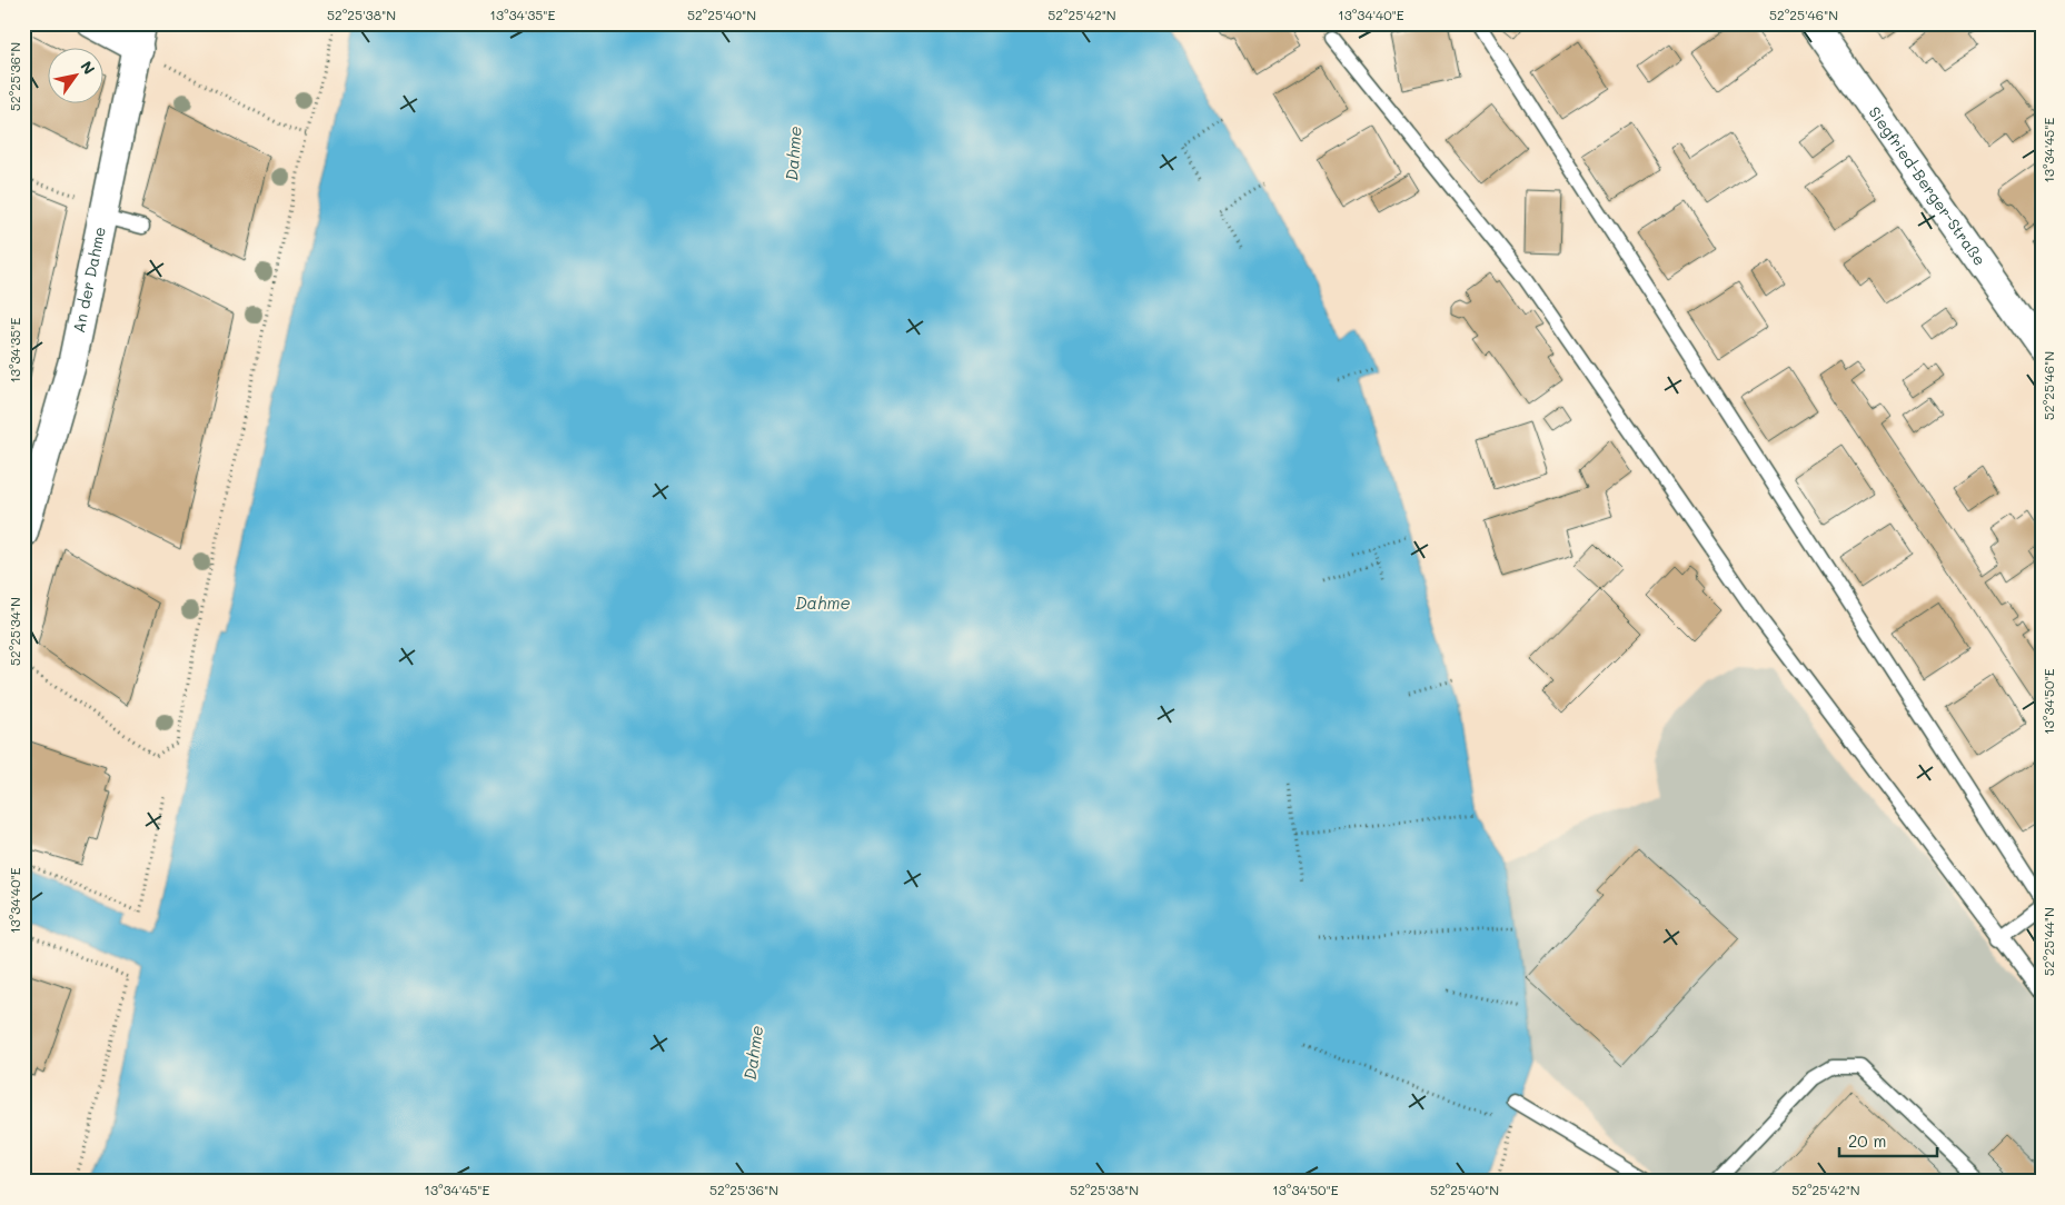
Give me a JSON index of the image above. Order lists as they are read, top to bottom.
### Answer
{
  "streets": {
    "street": ["Siegfried-Berger-Straße", "An der Dahme"]
  },
  "water": ["Dahme"],
  "scale_bar": "20 m",
  "north": "top right",
  "coordinates": [
    "52°25'38\"N",
    "13°34'35\"E",
    "52°25'40\"N",
    "52°25'42\"N",
    "13°34'40\"E",
    "52°25'46\"N",
    "52°25'36\"N",
    "13°34'45\"E",
    "52°25'34\"N",
    "13°34'50\"E",
    "52°25'44\"N"
  ]
}
